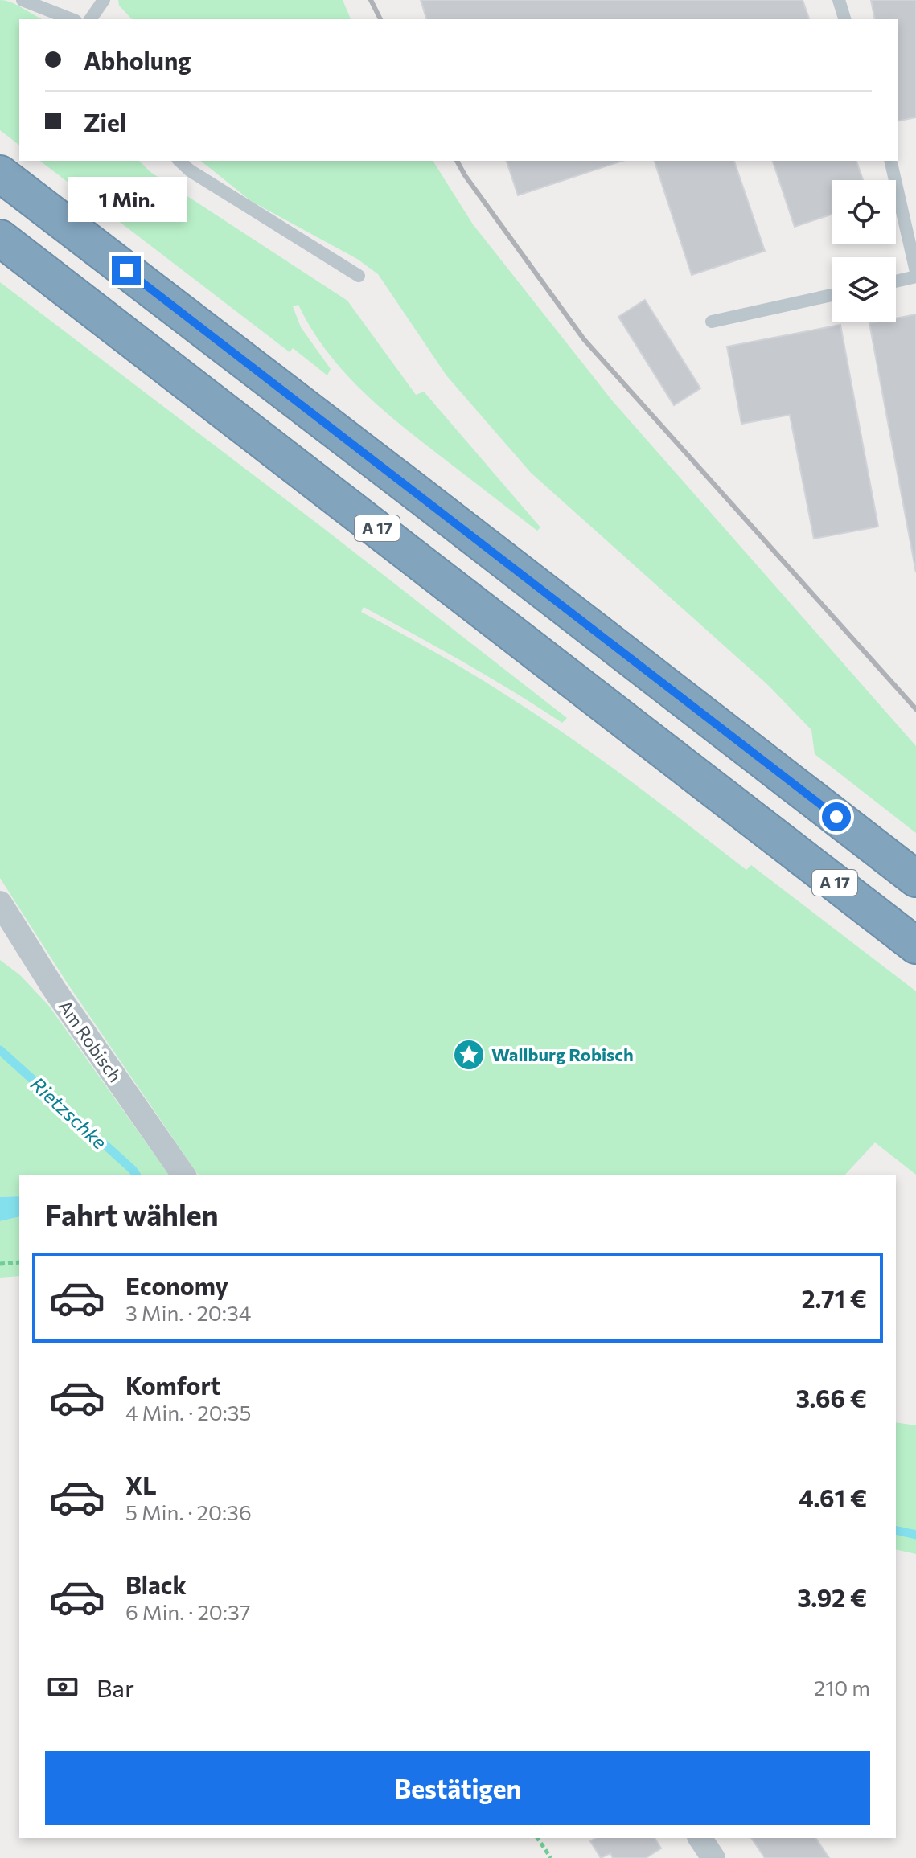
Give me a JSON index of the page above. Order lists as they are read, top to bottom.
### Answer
{
  "streets": {
    "highway": ["A 17"],
    "street": ["Am Robisch"]
  },
  "water": ["Rietzschke"],
  "places": {
    "place": ["Wallburg Robisch"]
  },
  "page": {
    "banner": ["Abholung", "Ziel"],
    "bubble": "1 Min.",
    "heading": "Fahrt wählen",
    "list": [
      {
        "name": "Economy",
        "note": "3 Min. · 20:34",
        "value": "2.71 €"
      },
      {
        "name": "Komfort",
        "note": "4 Min. · 20:35",
        "value": "3.66 €"
      },
      {
        "name": "XL",
        "note": "5 Min. · 20:36",
        "value": "4.61 €"
      },
      {
        "name": "Black",
        "note": "6 Min. · 20:37",
        "value": "3.92 €"
      }
    ],
    "pay": ["Bar", "210 m"],
    "buttons": "Bestätigen"
  }
}
